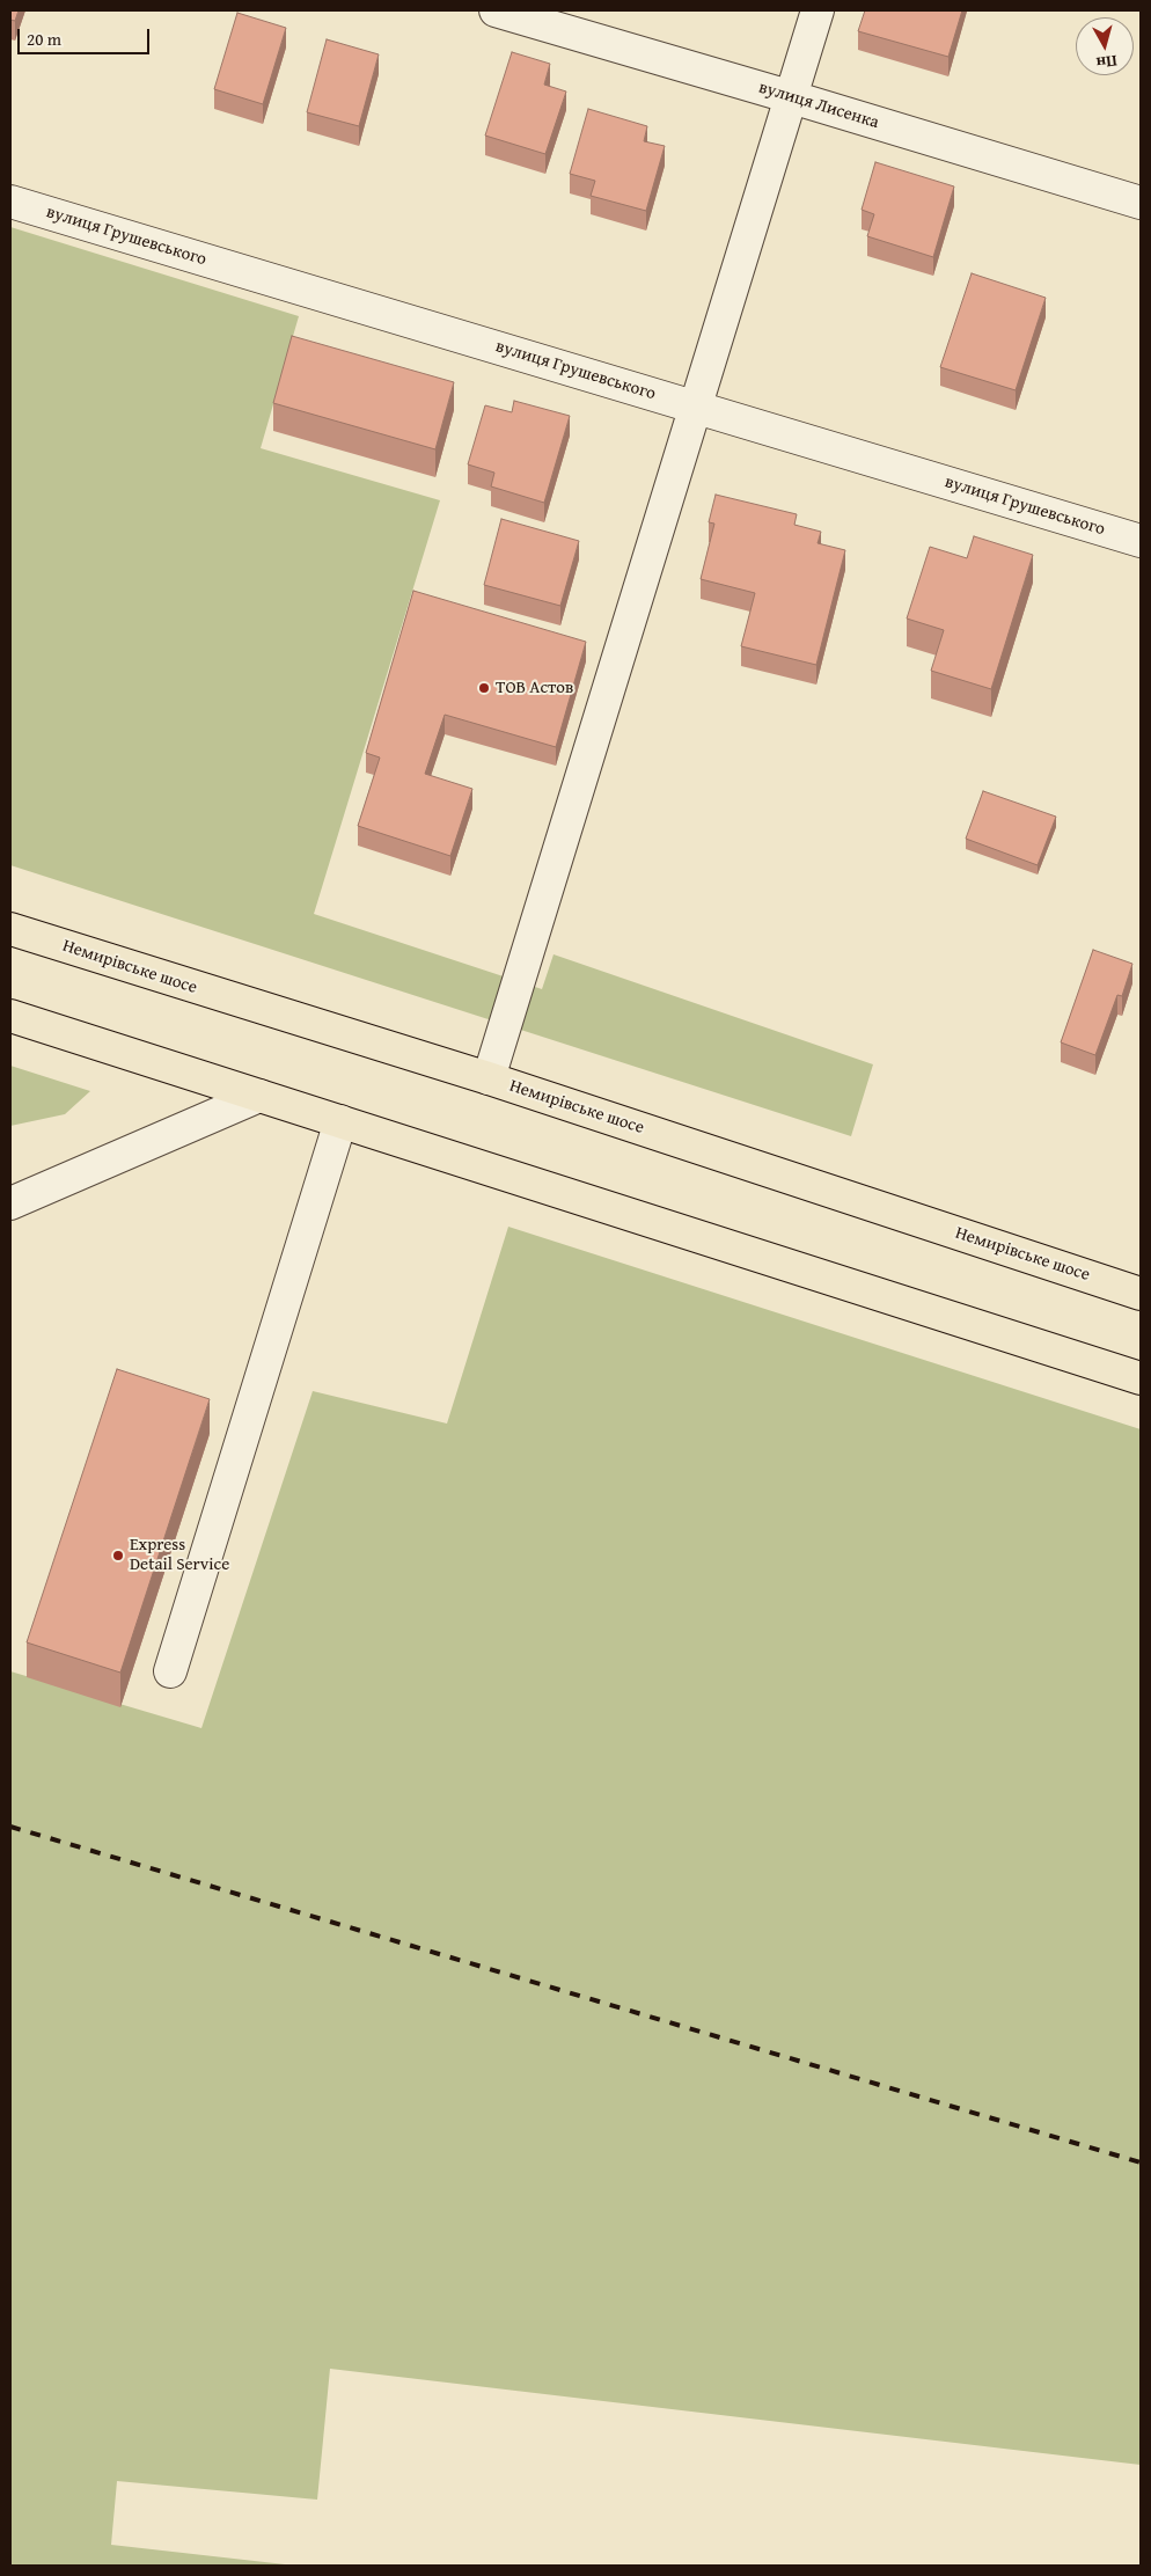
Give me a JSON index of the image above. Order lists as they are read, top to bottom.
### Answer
{
  "streets": {
    "main road": ["Немирівське шосе"],
    "street": ["вулиця Лисенка", "вулиця Грушевського"]
  },
  "places": ["ТОВ Астов", "Express Detail Service"],
  "scale_bar": "20 m",
  "north": "bottom"
}
